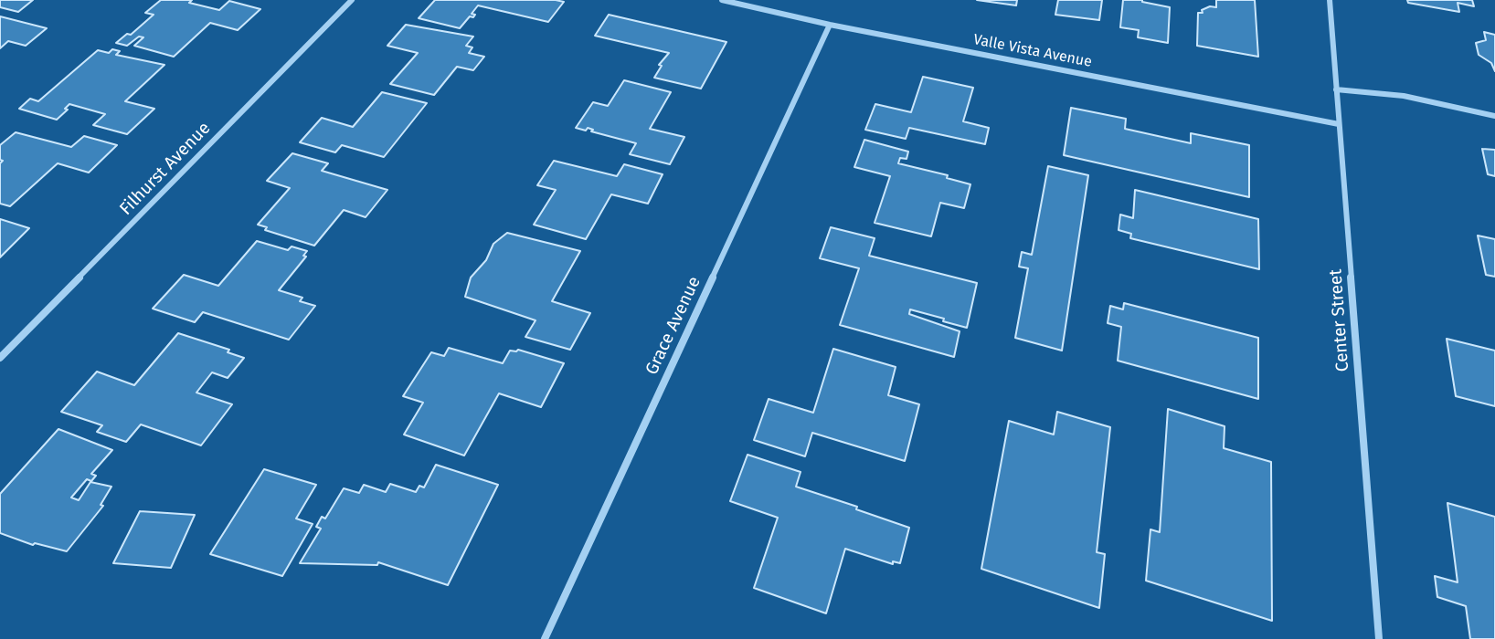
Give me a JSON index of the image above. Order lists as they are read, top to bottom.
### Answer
{
  "streets": {
    "street": [
      "Valle Vista Avenue",
      "Filhurst Avenue",
      "Center Street",
      "Grace Avenue"
    ]
  },
  "crossings": [
    ["Valle Vista Avenue", "Center Street"],
    ["Valle Vista Avenue", "Grace Avenue"]
  ]
}
